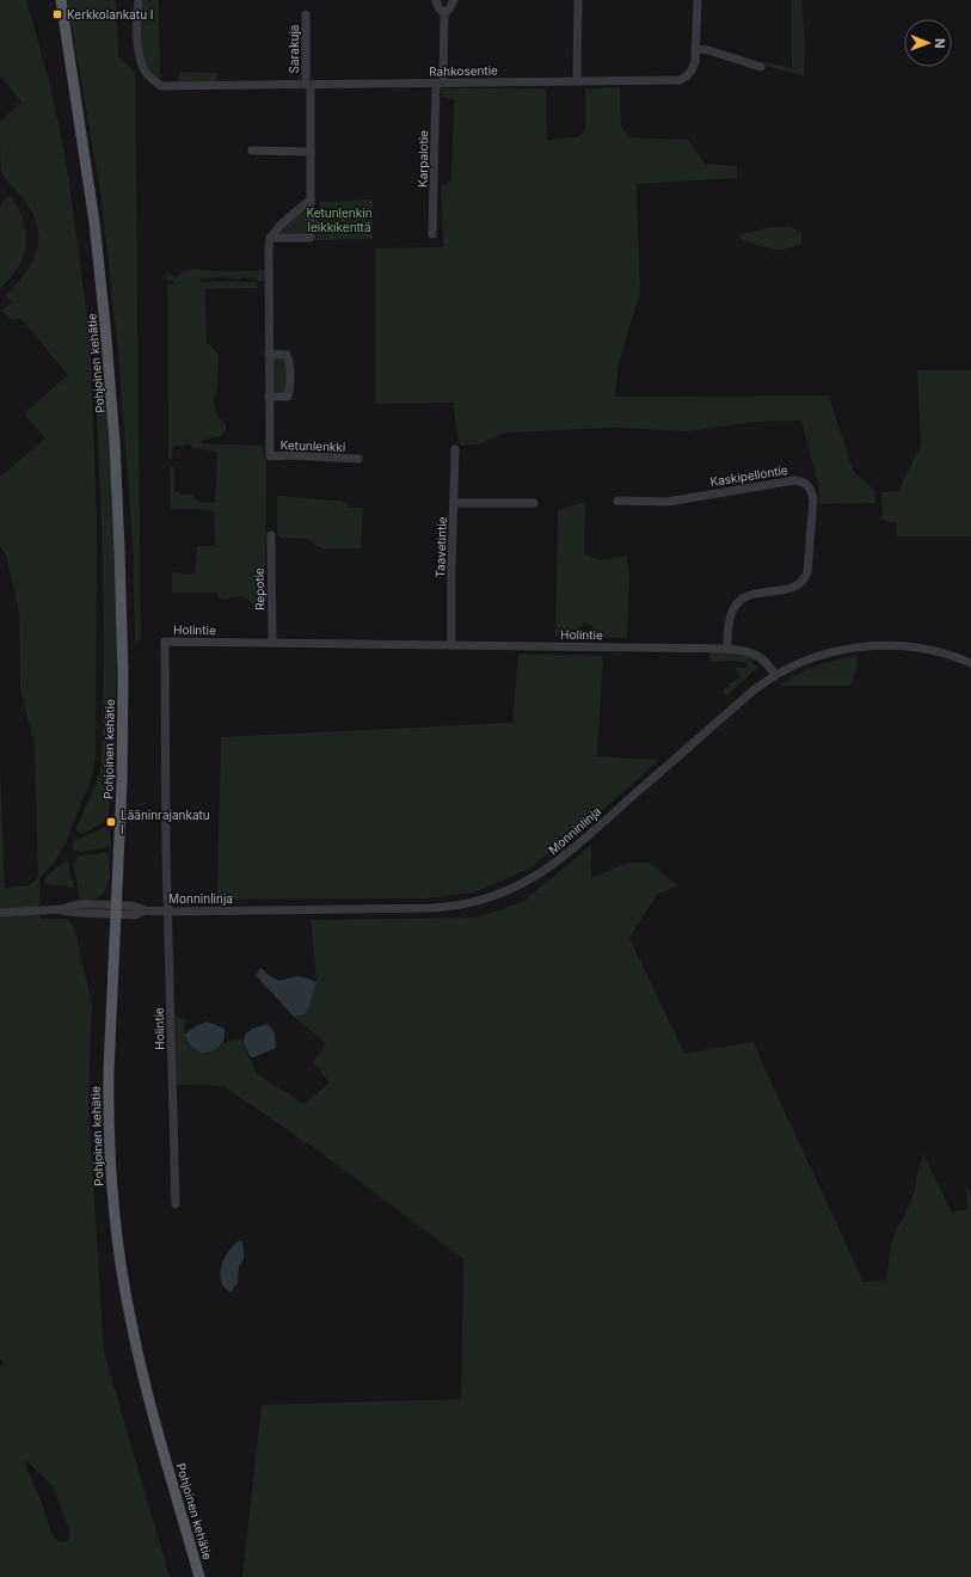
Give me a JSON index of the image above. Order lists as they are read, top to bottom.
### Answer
{
  "streets": {
    "main road": ["Pohjoinen kehätie"],
    "street": [
      "Sarakuja",
      "Rahkosentie",
      "Karpalotie",
      "Ketunlenkki",
      "Kaskipellontie",
      "Taavetintie",
      "Repotie",
      "Holintie",
      "Monninlinja"
    ]
  },
  "crossings": [
    ["Sarakuja", "Rahkosentie"],
    ["Rahkosentie", "Karpalotie"],
    ["Pohjoinen kehätie", "Monninlinja"],
    ["Kaskipellontie", "Holintie"],
    ["Taavetintie", "Holintie"],
    ["Repotie", "Holintie"],
    ["Holintie", "Monninlinja"]
  ],
  "parks": ["Ketunlenkin leikkikenttä"],
  "places": {
    "transit": ["Kerkkolankatu I", "Lääninrajankatu I"]
  },
  "north": "right"
}
